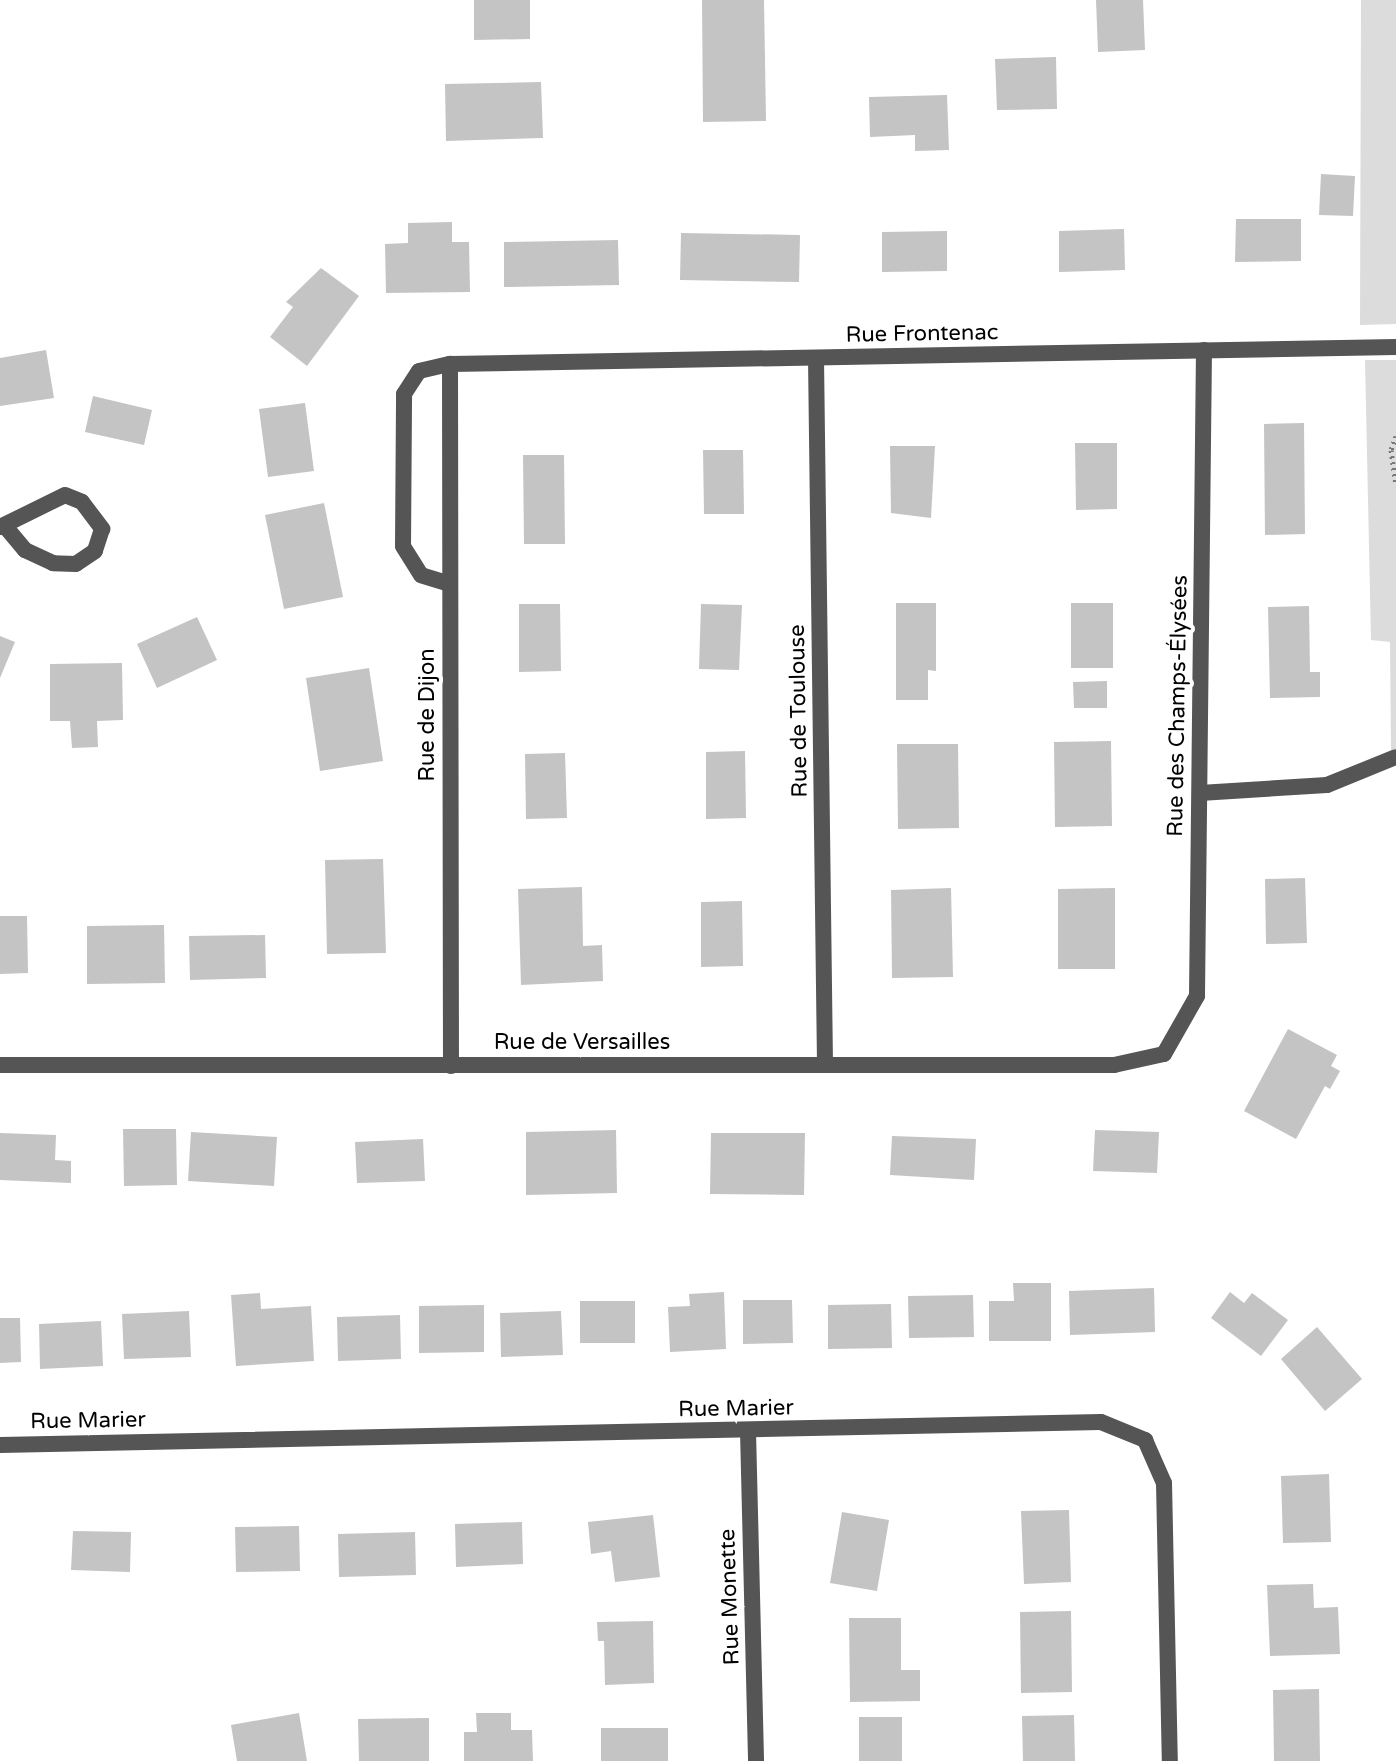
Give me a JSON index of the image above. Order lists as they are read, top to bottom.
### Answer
{
  "streets": {
    "street": [
      "Rue Frontenac",
      "Rue des Champs-Élysées",
      "Rue de Toulouse",
      "Rue de Dijon",
      "Rue de Versailles",
      "Rue Marier",
      "Rue Monette"
    ]
  },
  "crossings": [
    ["Rue Frontenac", "Rue des Champs-Élysées"],
    ["Rue Frontenac", "Rue de Toulouse"],
    ["Rue Frontenac", "Rue de Dijon"],
    ["Rue des Champs-Élysées", "Rue de Versailles"],
    ["Rue de Toulouse", "Rue de Versailles"],
    ["Rue de Dijon", "Rue de Versailles"],
    ["Rue Marier", "Rue Monette"]
  ]
}
